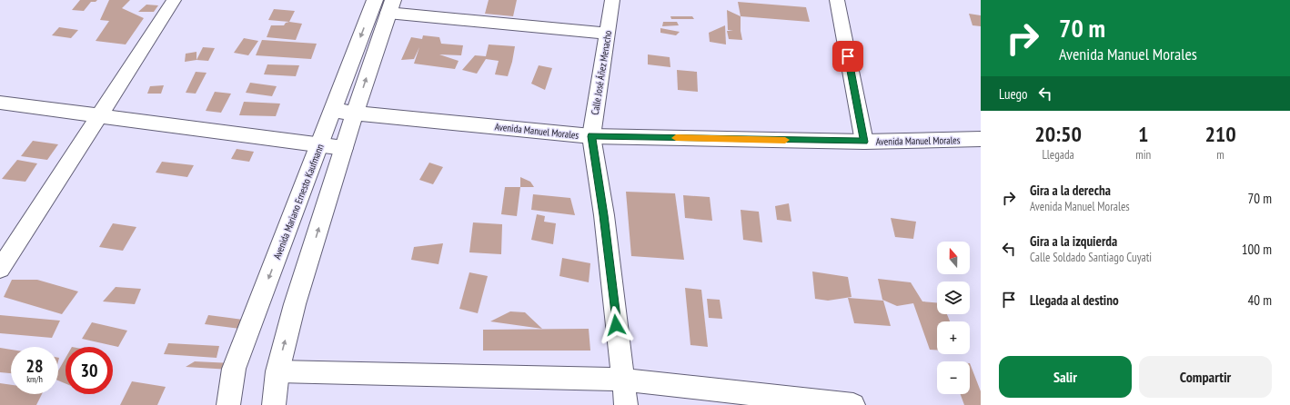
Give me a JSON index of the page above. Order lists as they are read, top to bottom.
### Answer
{
  "streets": {
    "main road": ["Avenida Manuel Morales", "Avenida Mariano Ernesto Kaufmann"],
    "street": ["Calle José Áñez Menacho"]
  },
  "crossings": [
    ["Calle José Áñez Menacho", "Avenida Manuel Morales"],
    ["Avenida Manuel Morales", "Avenida Mariano Ernesto Kaufmann"]
  ],
  "north": "top",
  "page": {
    "turn": ["70 m", "Avenida Manuel Morales"],
    "then": "Luego",
    "eta": [
      "20:50",
      "Llegada",
      "1",
      "min",
      "210",
      "m"
    ],
    "list": [
      {
        "name": "Gira a la derecha",
        "note": "Avenida Manuel Morales",
        "value": "70 m"
      },
      {
        "name": "Gira a la izquierda",
        "note": "Calle Soldado Santiago Cuyati",
        "value": "100 m"
      },
      {
        "name": "Llegada al destino",
        "value": "40 m"
      }
    ],
    "map_buttons": ["+", "−"],
    "speed": "28 km/h",
    "limit": "30",
    "buttons": ["Salir", "Compartir"]
  }
}
